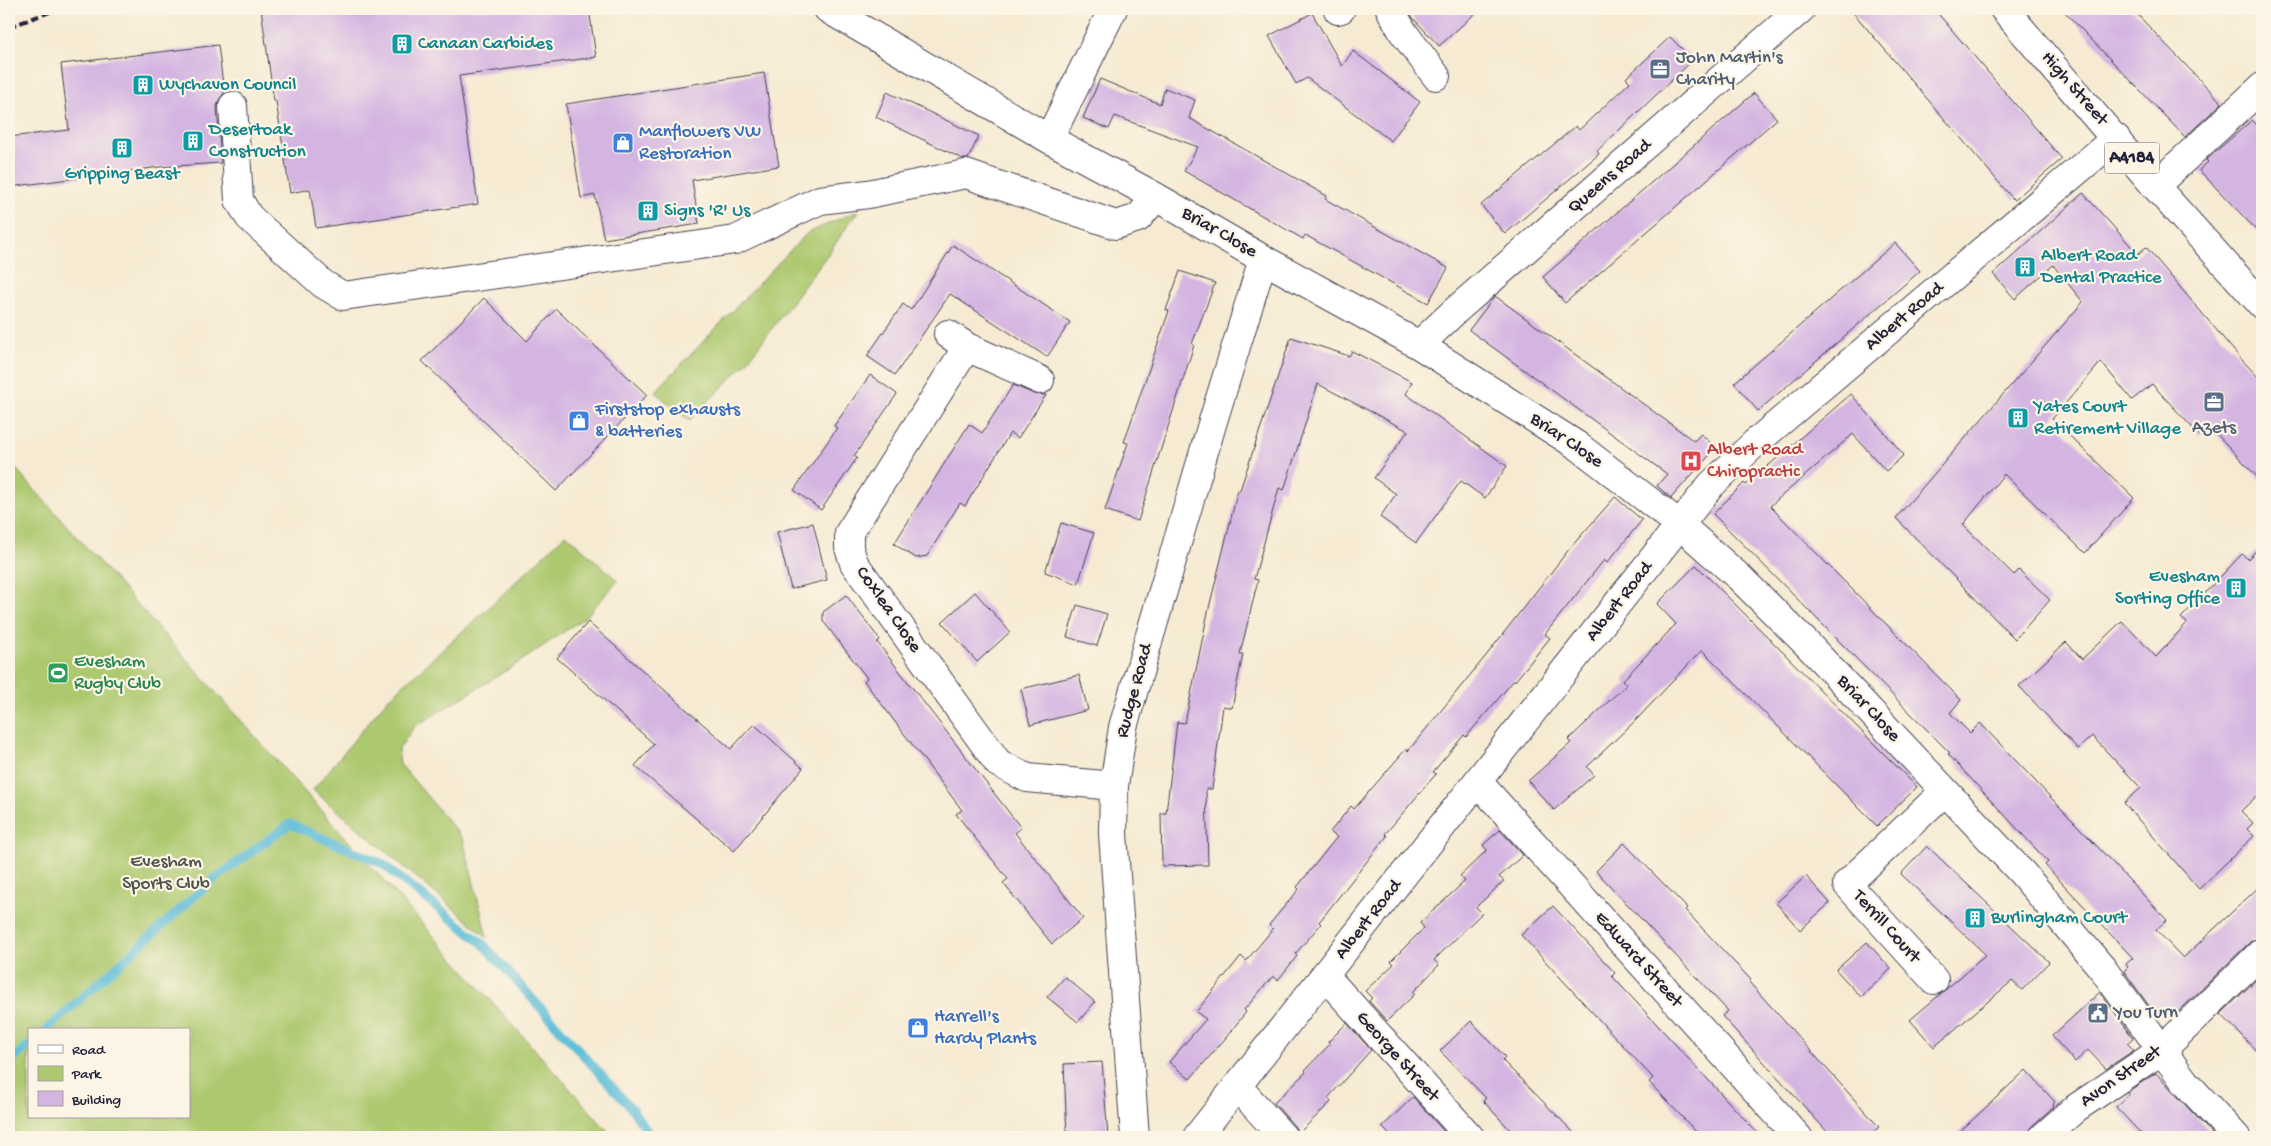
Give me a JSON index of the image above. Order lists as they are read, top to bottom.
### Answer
{
  "streets": {
    "street": [
      "High Street",
      "A4184",
      "Queens Road",
      "Briar Close",
      "Albert Road",
      "Coxlea Close",
      "Rudge Road",
      "Terrill Court",
      "Edward Street",
      "George Street",
      "Avon Street"
    ]
  },
  "crossings": [
    ["High Street", "Albert Road"],
    ["Queens Road", "Briar Close"],
    ["Briar Close", "Albert Road"],
    ["Briar Close", "Rudge Road"],
    ["Briar Close", "Terrill Court"],
    ["Briar Close", "Avon Street"],
    ["Albert Road", "Edward Street"],
    ["Albert Road", "George Street"],
    ["Coxlea Close", "Rudge Road"]
  ],
  "parks": ["Evesham Sports Club"],
  "places": {
    "building": [
      "Canaan Carbides",
      "Wychavon Council",
      "Desertoak Construction",
      "Gripping Beast",
      "Signs 'R' Us",
      "Albert Road Dental Practice",
      "Yates Court Retirement Village",
      "Evesham Sorting Office",
      "Burlingham Court"
    ],
    "office": ["John Martin's Charity", "Azets"],
    "shop": ["Manflowers VW Restoration", "Firststop exhausts & batteries", "Harrell's Hardy Plants"],
    "hospital": ["Albert Road Chiropractic"],
    "sports": ["Evesham Rugby Club"],
    "public building": ["You Turn"]
  },
  "legend": ["Road", "Park", "Building"]
}
